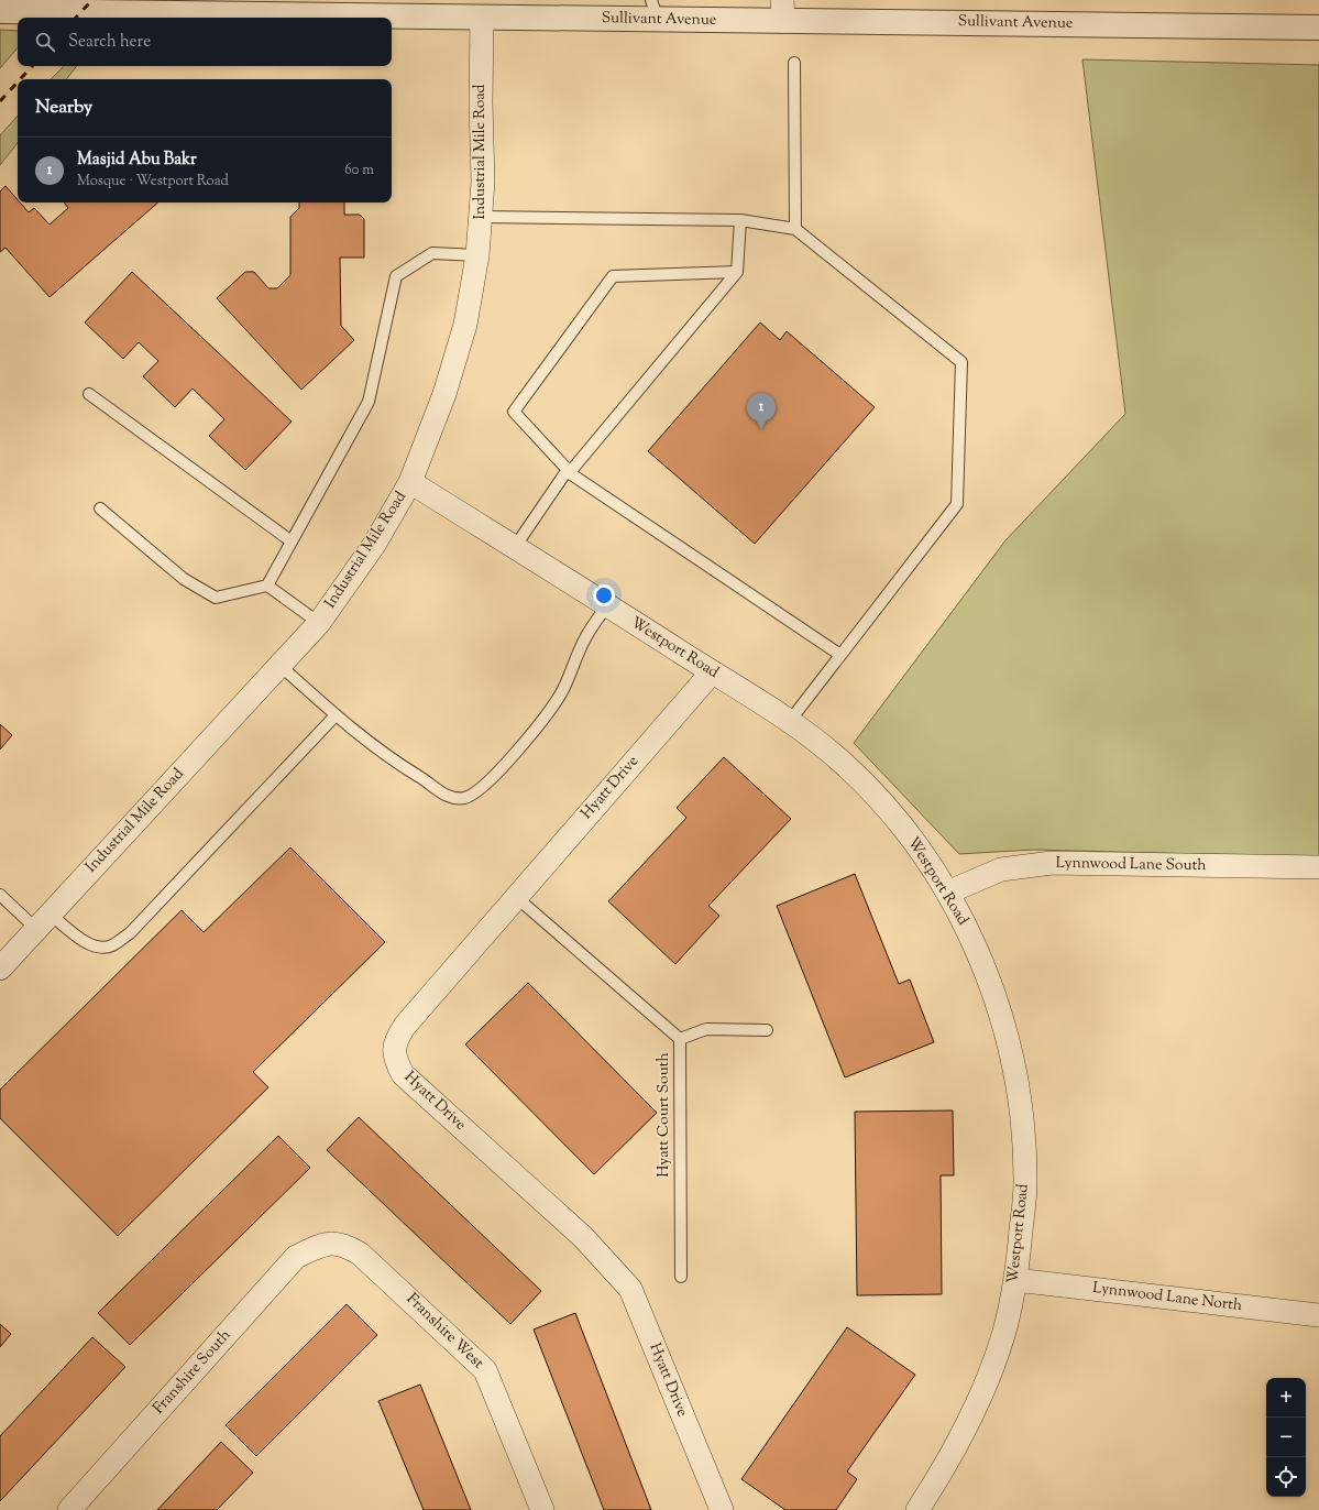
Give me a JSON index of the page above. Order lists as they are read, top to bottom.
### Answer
{
  "streets": {
    "street": [
      "Sullivant Avenue",
      "Industrial Mile Road",
      "Westport Road",
      "Hyatt Drive",
      "Lynnwood Lane South",
      "Lynnwood Lane North",
      "Franshire West",
      "Franshire South"
    ],
    "lane": ["Hyatt Court South"]
  },
  "crossings": [
    ["Sullivant Avenue", "Industrial Mile Road"],
    ["Industrial Mile Road", "Westport Road"],
    ["Westport Road", "Hyatt Drive"],
    ["Westport Road", "Lynnwood Lane South"],
    ["Westport Road", "Lynnwood Lane North"],
    ["Hyatt Drive", "Hyatt Court South"],
    ["Franshire West", "Franshire South"]
  ],
  "page": {
    "search": "Search here",
    "heading": "Nearby",
    "list": [
      {
        "mark": "1",
        "name": "Masjid Abu Bakr",
        "note": "Mosque · Westport Road",
        "value": "60 m"
      }
    ],
    "pins": "1",
    "map_buttons": ["+", "−"]
  }
}
